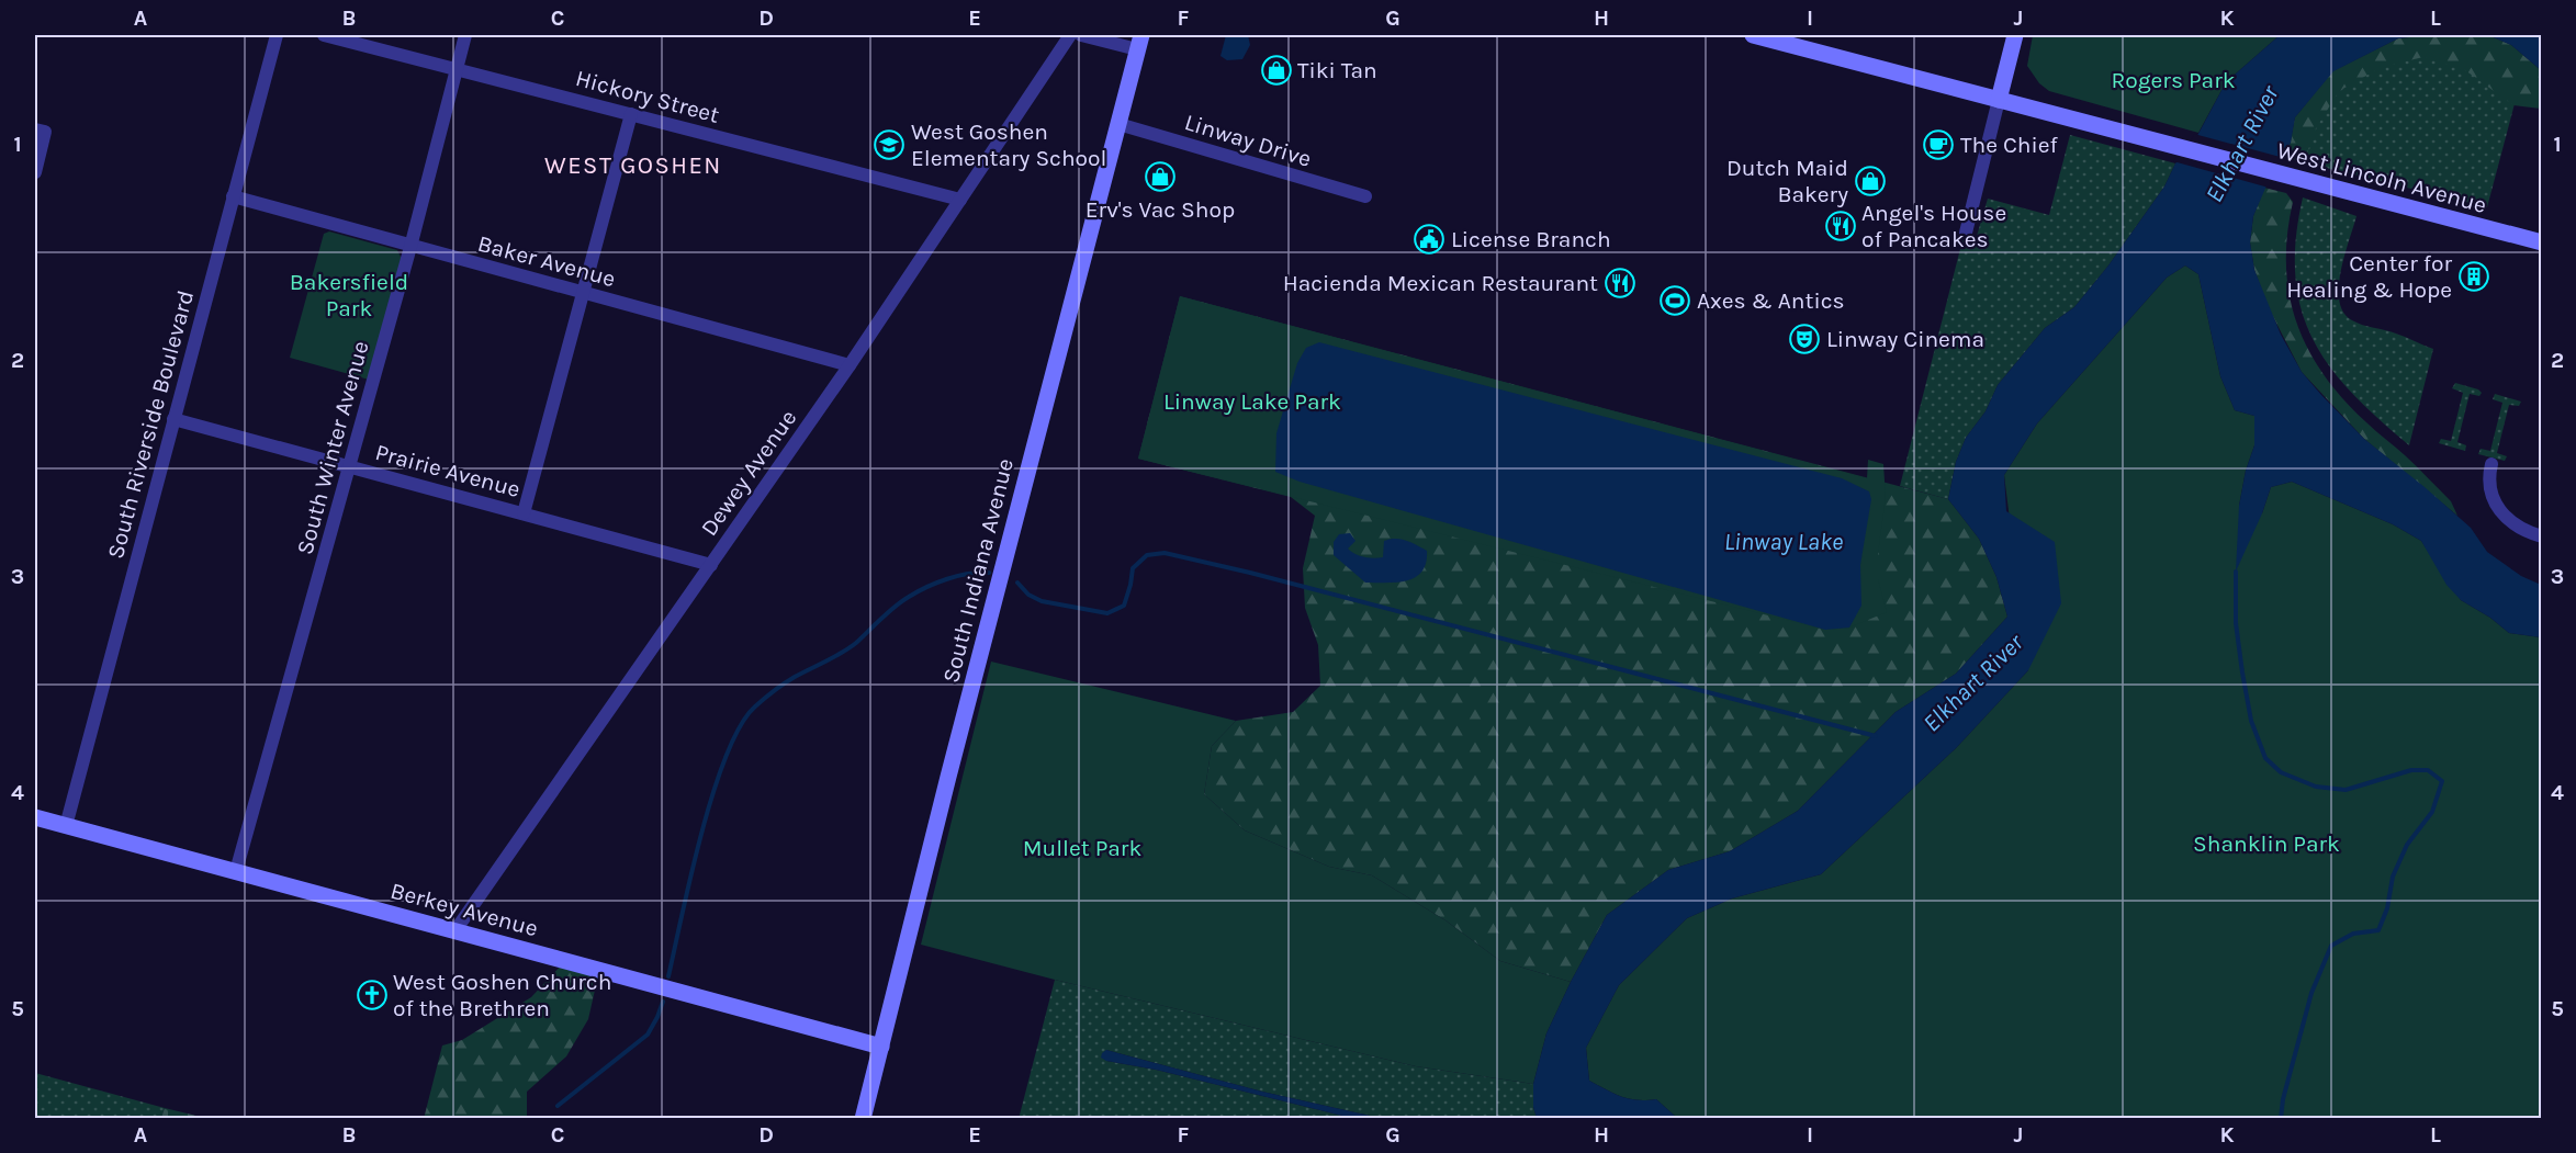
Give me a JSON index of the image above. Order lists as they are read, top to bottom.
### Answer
{
  "streets": {
    "street": [
      "Hickory Street",
      "Linway Drive",
      "West Lincoln Avenue",
      "Baker Avenue",
      "South Riverside Boulevard",
      "South Winter Avenue",
      "Prairie Avenue",
      "Dewey Avenue",
      "South Indiana Avenue",
      "Berkey Avenue"
    ]
  },
  "crossings": [
    ["Hickory Street", "South Winter Avenue"],
    ["Hickory Street", "Dewey Avenue"],
    ["Linway Drive", "South Indiana Avenue"],
    ["Baker Avenue", "South Riverside Boulevard"],
    ["Baker Avenue", "South Winter Avenue"],
    ["Baker Avenue", "Dewey Avenue"],
    ["South Riverside Boulevard", "Prairie Avenue"],
    ["South Riverside Boulevard", "Berkey Avenue"],
    ["South Winter Avenue", "Prairie Avenue"],
    ["South Winter Avenue", "Berkey Avenue"],
    ["Prairie Avenue", "Dewey Avenue"],
    ["Dewey Avenue", "Berkey Avenue"],
    ["South Indiana Avenue", "Berkey Avenue"]
  ],
  "districts": ["WEST GOSHEN"],
  "water": ["Elkhart River", "Linway Lake"],
  "parks": [
    "Rogers Park",
    "Bakersfield Park",
    "Linway Lake Park",
    "Shanklin Park",
    "Mullet Park"
  ],
  "places": {
    "shop": ["Tiki Tan", "Erv's Vac Shop", "Dutch Maid Bakery"],
    "school or university": ["West Goshen Elementary School"],
    "cafe": ["The Chief"],
    "restaurant": ["Angel's House of Pancakes", "Hacienda Mexican Restaurant"],
    "public building": ["License Branch"],
    "building": ["Center for Healing & Hope"],
    "sports": ["Axes & Antics"],
    "theatre": ["Linway Cinema"],
    "church": ["West Goshen Church of the Brethren"]
  },
  "grid": {
    "columns": [
      "A",
      "B",
      "C",
      "D",
      "E",
      "F",
      "G",
      "H",
      "I",
      "J",
      "K",
      "L"
    ],
    "rows": [
      "1",
      "2",
      "3",
      "4",
      "5"
    ]
  }
}
